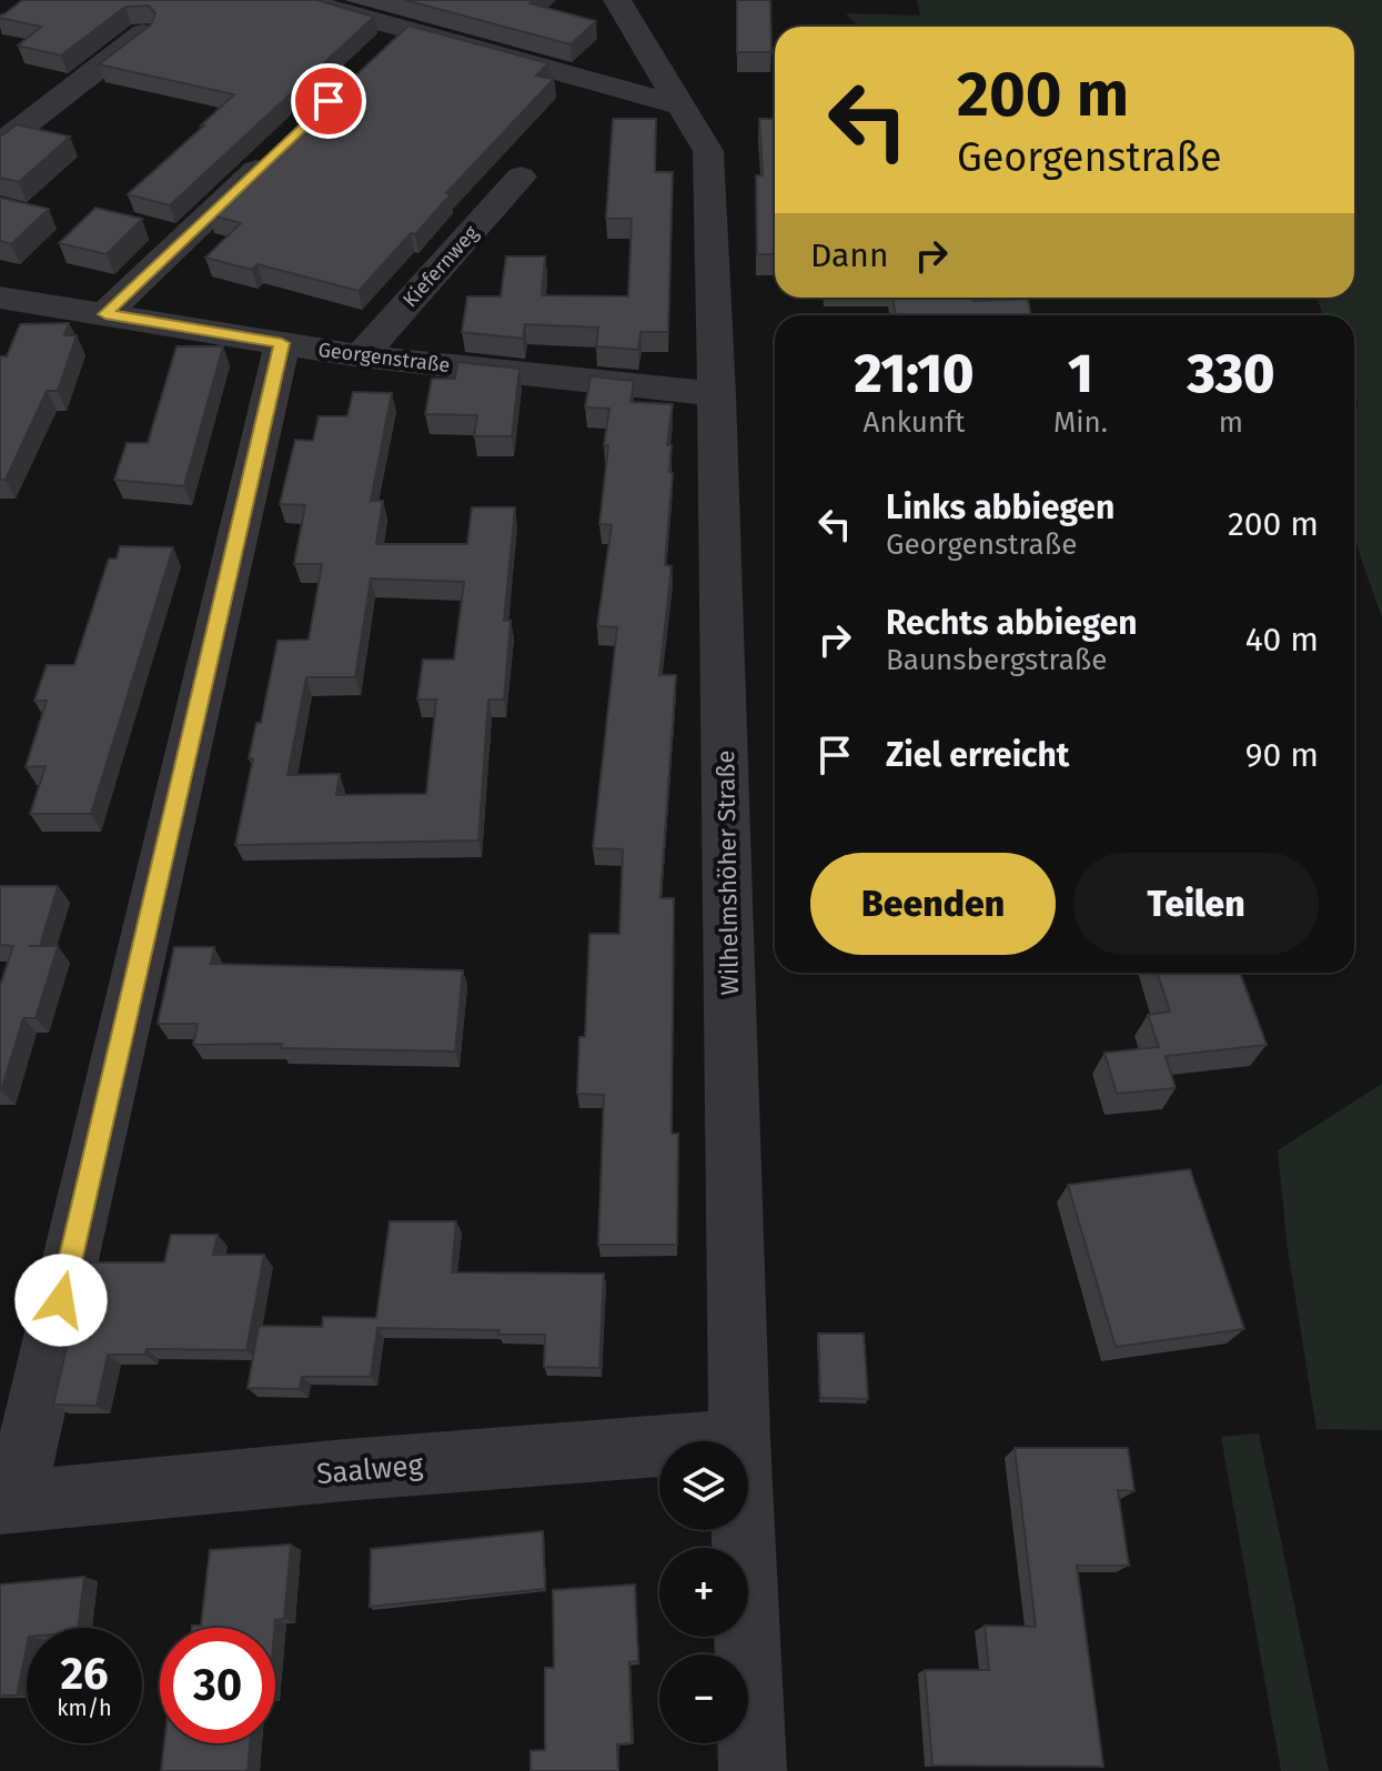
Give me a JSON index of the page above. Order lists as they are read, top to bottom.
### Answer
{
  "streets": {
    "street": [
      "Kiefernweg",
      "Georgenstraße",
      "Wilhelmshöher Straße",
      "Saalweg"
    ]
  },
  "crossings": [
    ["Kiefernweg", "Georgenstraße"],
    ["Georgenstraße", "Wilhelmshöher Straße"],
    ["Wilhelmshöher Straße", "Saalweg"]
  ],
  "page": {
    "turn": ["200 m", "Georgenstraße"],
    "then": "Dann",
    "eta": [
      "21:10",
      "Ankunft",
      "1",
      "Min.",
      "330",
      "m"
    ],
    "list": [
      {
        "name": "Links abbiegen",
        "note": "Georgenstraße",
        "value": "200 m"
      },
      {
        "name": "Rechts abbiegen",
        "note": "Baunsbergstraße",
        "value": "40 m"
      },
      {
        "name": "Ziel erreicht",
        "value": "90 m"
      }
    ],
    "buttons": ["Beenden", "Teilen"],
    "map_buttons": ["+", "−"],
    "speed": "26 km/h",
    "limit": "30"
  }
}
